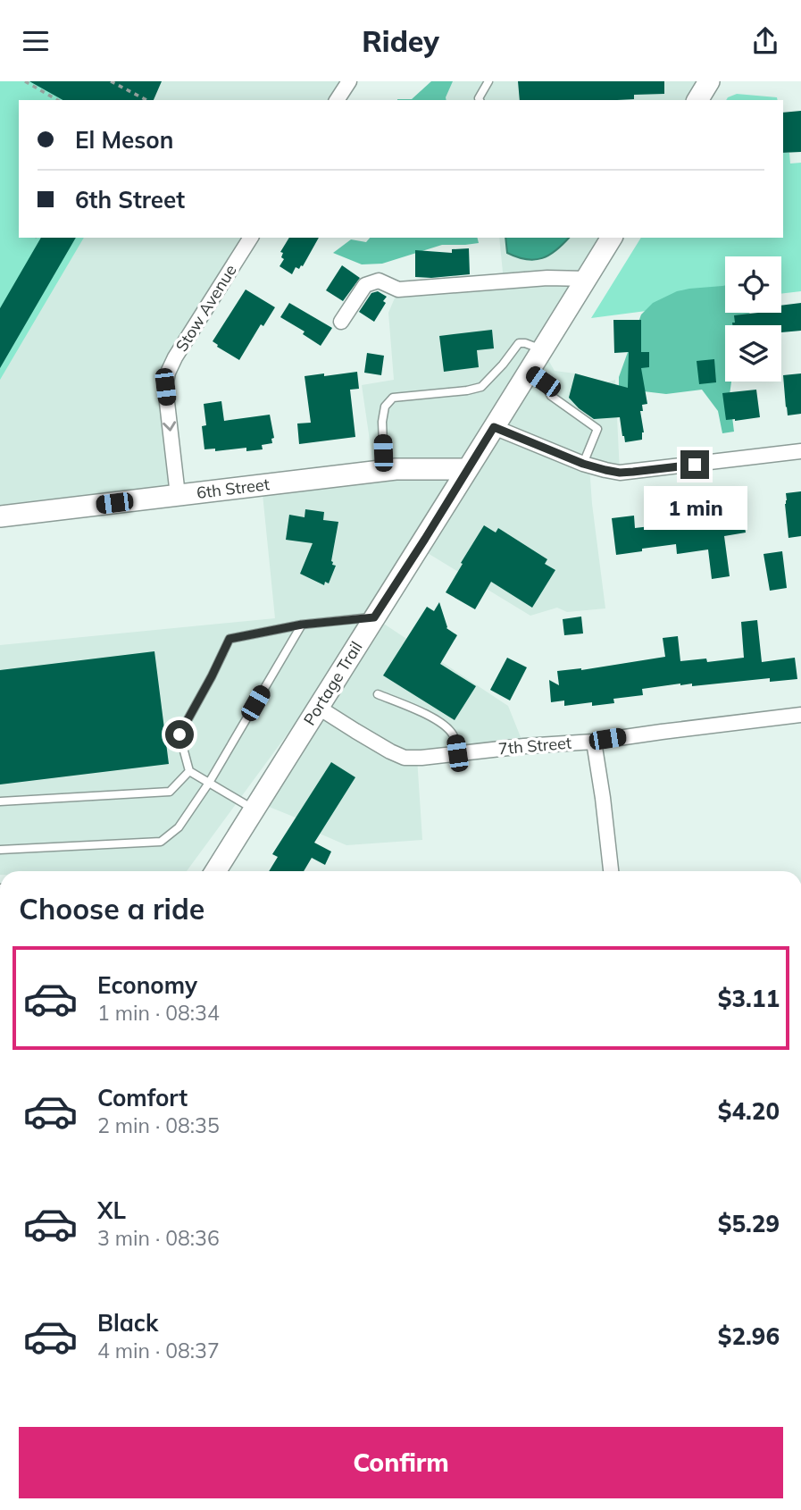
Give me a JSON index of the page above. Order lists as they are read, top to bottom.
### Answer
{
  "streets": {
    "main road": ["6th Street", "Portage Trail"],
    "street": ["Stow Avenue", "7th Street"]
  },
  "crossings": [
    ["Stow Avenue", "6th Street"],
    ["6th Street", "Portage Trail"],
    ["Portage Trail", "7th Street"]
  ],
  "one_way": ["Stow Avenue"],
  "page": {
    "header": "Ridey",
    "banner": ["El Meson", "6th Street"],
    "bubble": "1 min",
    "heading": "Choose a ride",
    "list": [
      {
        "name": "Economy",
        "note": "1 min · 08:34",
        "value": "$3.11"
      },
      {
        "name": "Comfort",
        "note": "2 min · 08:35",
        "value": "$4.20"
      },
      {
        "name": "XL",
        "note": "3 min · 08:36",
        "value": "$5.29"
      },
      {
        "name": "Black",
        "note": "4 min · 08:37",
        "value": "$2.96"
      }
    ],
    "buttons": "Confirm"
  }
}
